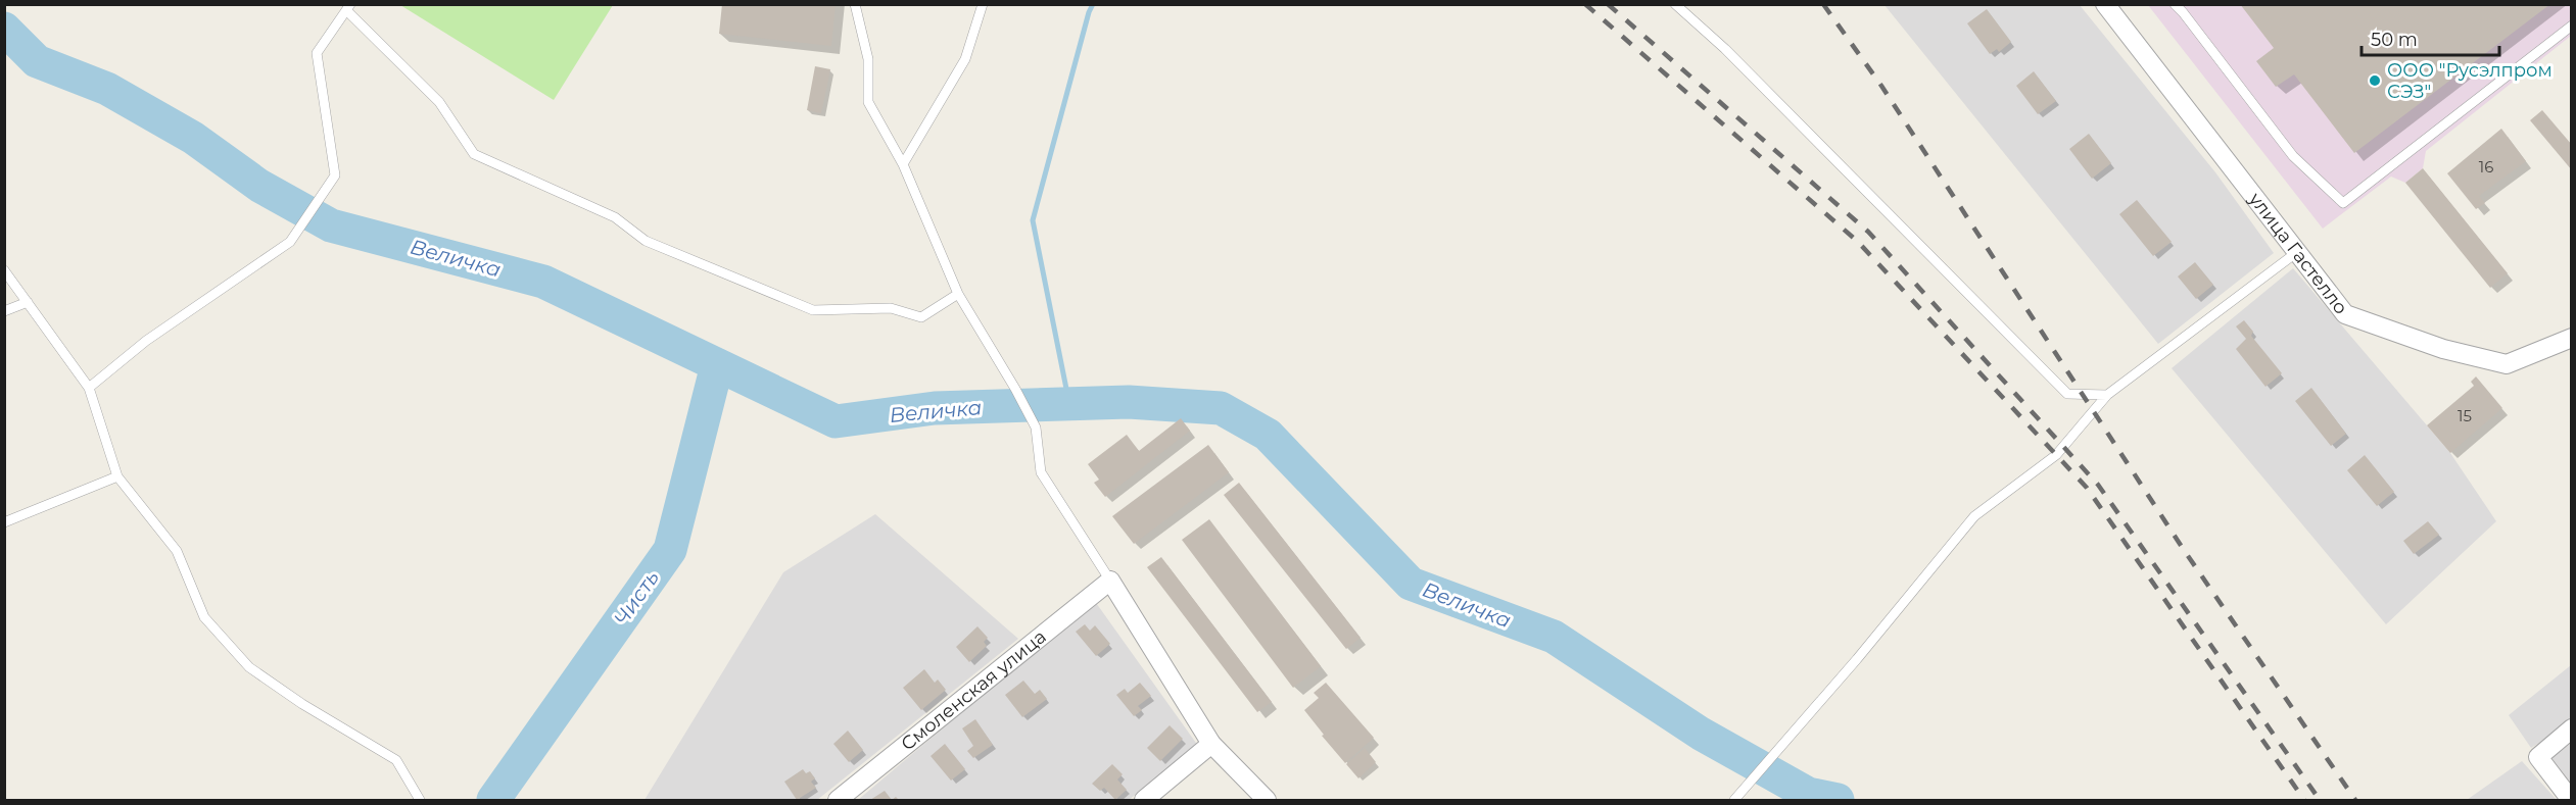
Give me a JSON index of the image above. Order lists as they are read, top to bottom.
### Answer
{
  "streets": {
    "street": ["улица Гастелло", "Смоленская улица"]
  },
  "water": ["Величка", "Чисть"],
  "places": ["ООО \"Русэлпром СЭЗ\""],
  "house_numbers": ["16", "15"],
  "scale_bar": "50 m"
}
